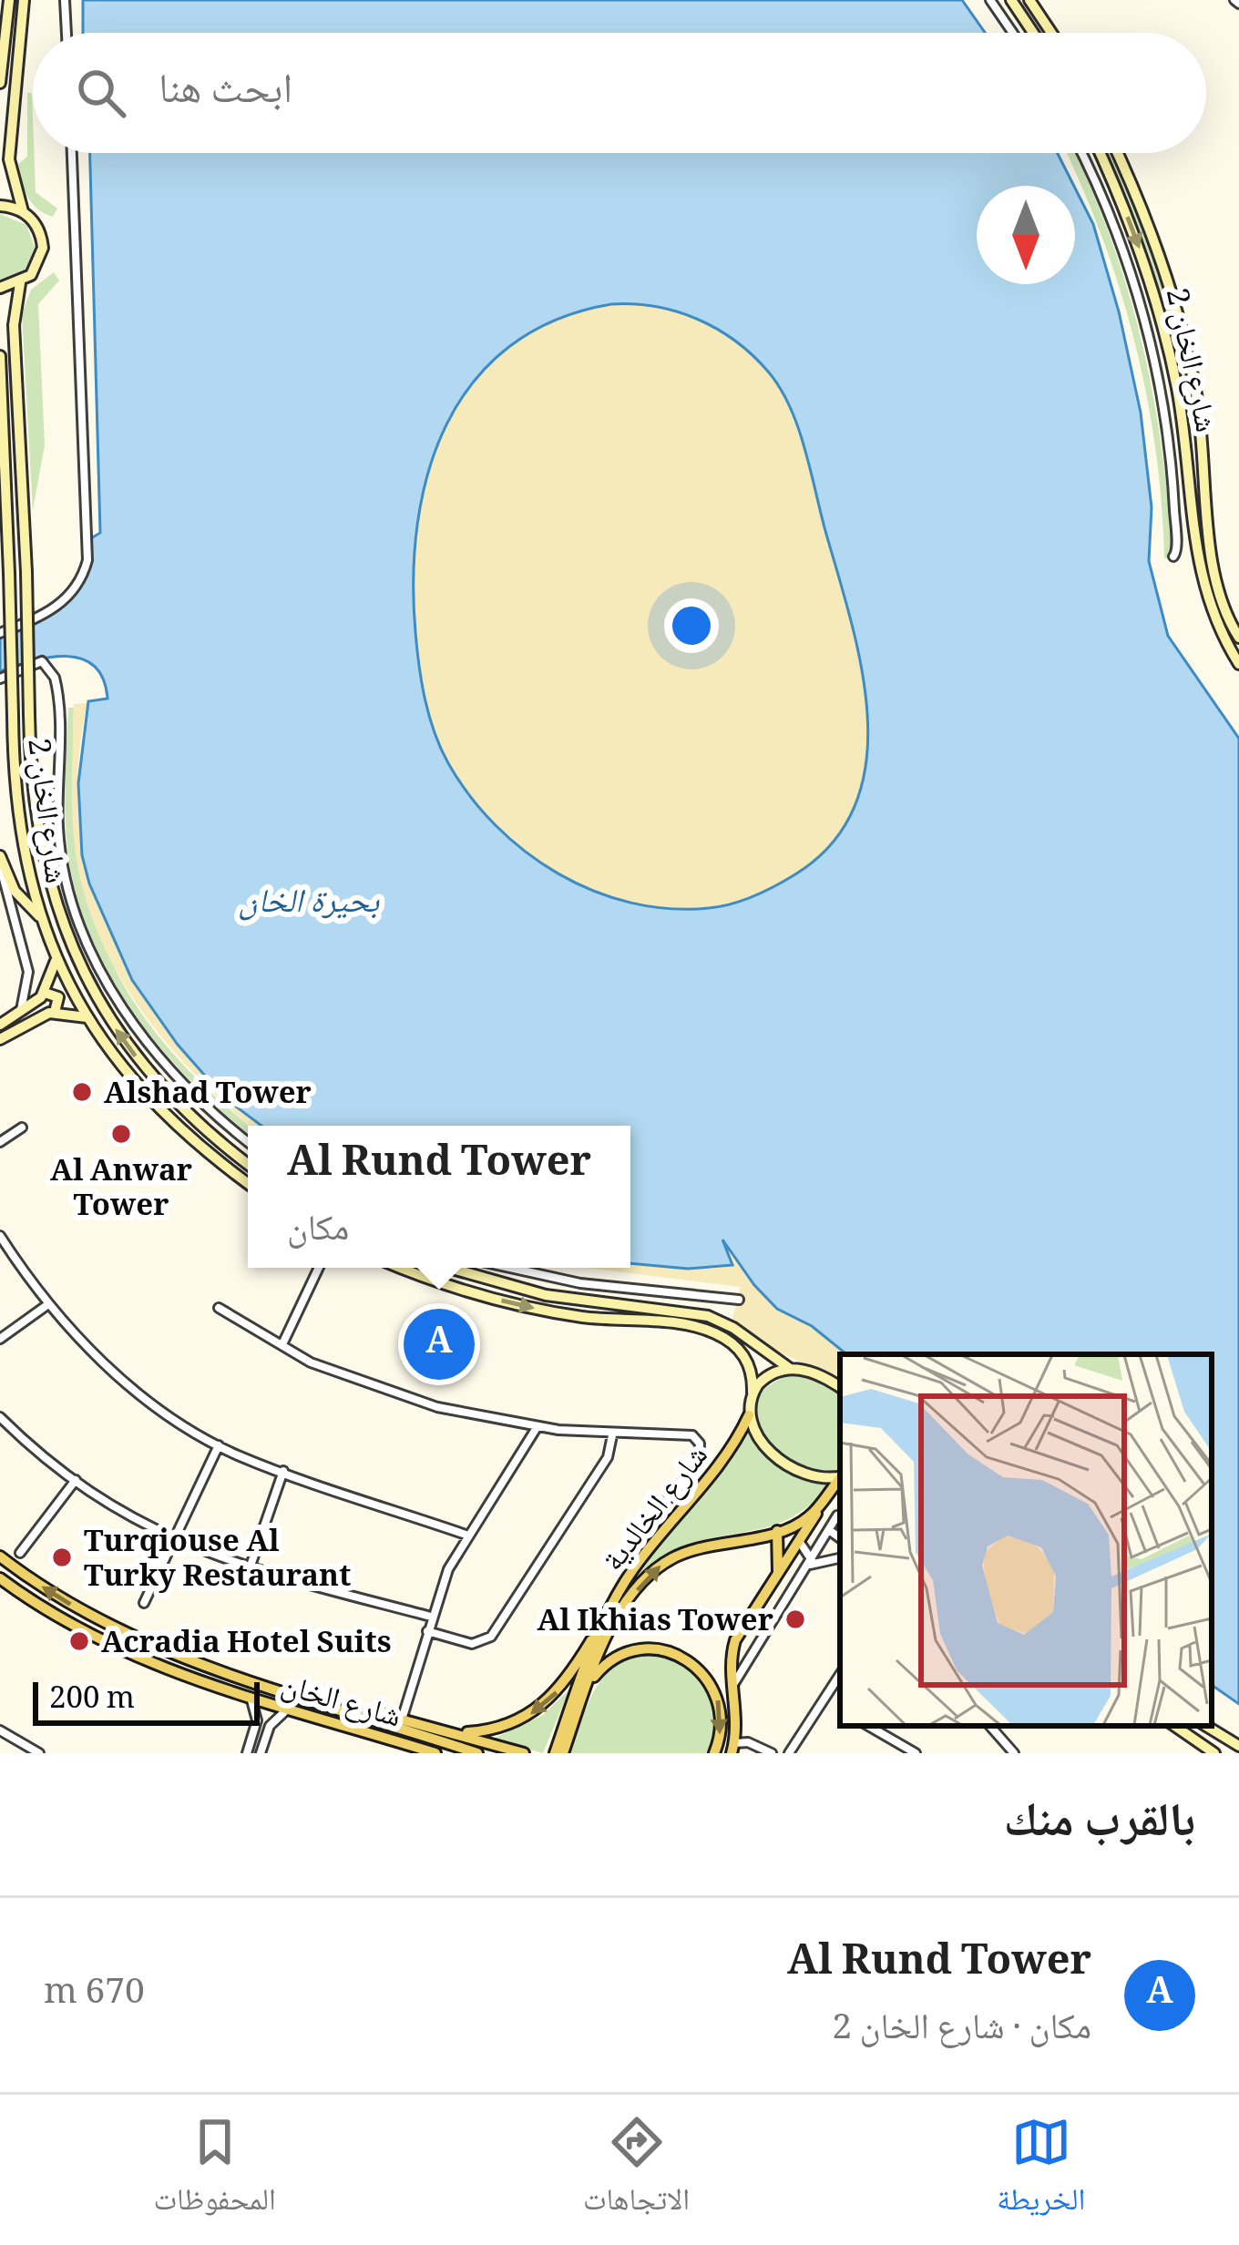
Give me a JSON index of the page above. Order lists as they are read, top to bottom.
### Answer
{
  "streets": {
    "main road": ["شارع الخان 2", "شارع الخالدية", "شارع الخان"]
  },
  "water": ["بحيرة الخان"],
  "places": [
    "Alshad Tower",
    "Al Anwar Tower",
    "Turqiouse Al Turky Restaurant",
    "Al Ikhias Tower",
    "Acradia Hotel Suits"
  ],
  "scale_bar": "200 m",
  "north": "bottom",
  "page": {
    "search": "ابحث هنا",
    "popup": ["Al Rund Tower", "مكان"],
    "pins": "A",
    "scale": "200 m",
    "heading": "بالقرب منك",
    "list": [
      {
        "mark": "A",
        "name": "Al Rund Tower",
        "note": "مكان · شارع الخان 2",
        "value": "670 m"
      }
    ],
    "nav": ["الخريطة", "الاتجاهات", "المحفوظات"]
  }
}
